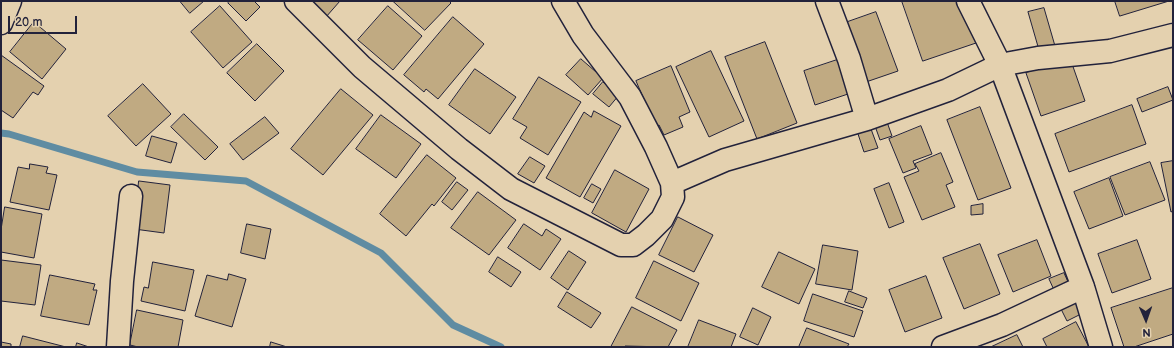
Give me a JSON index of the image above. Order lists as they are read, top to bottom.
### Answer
{
  "scale_bar": "20 m",
  "north": "bottom"
}
